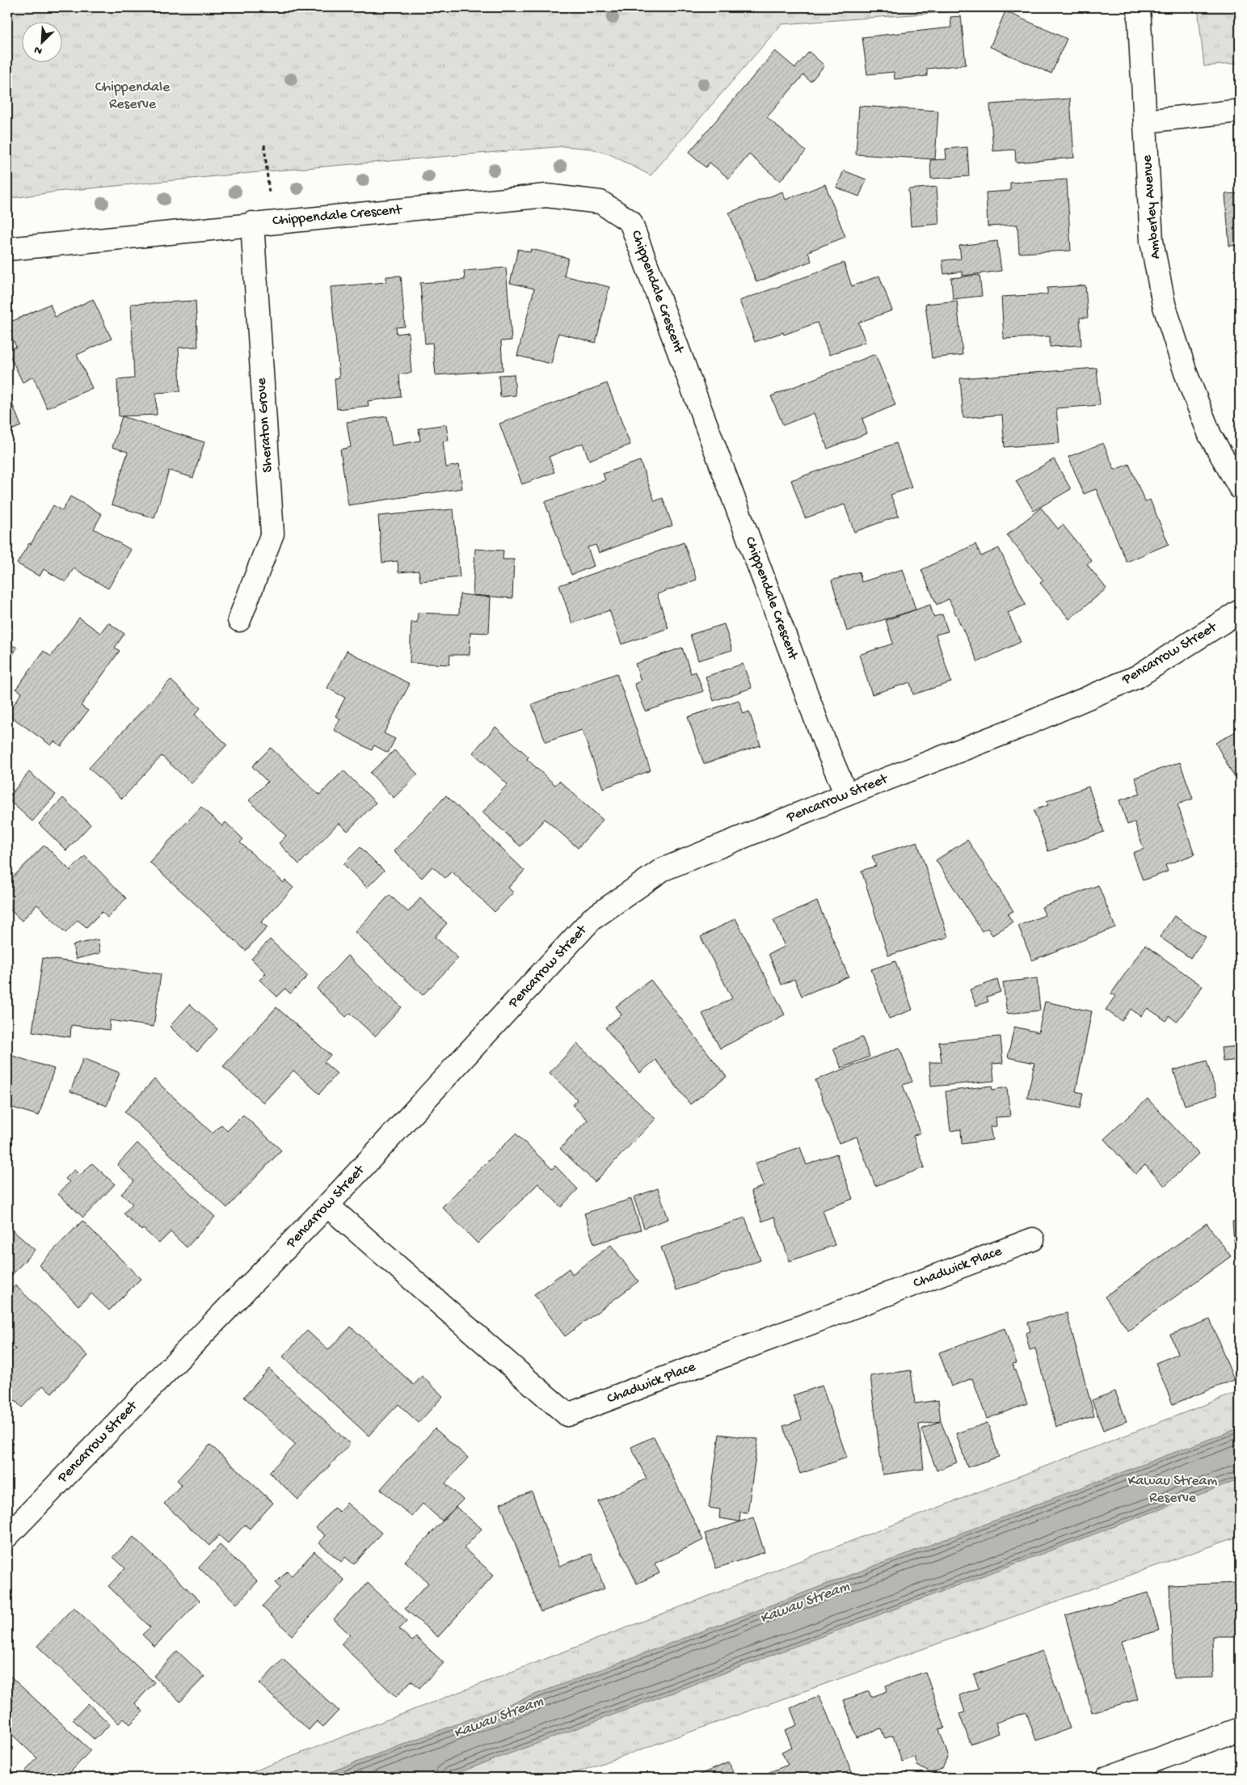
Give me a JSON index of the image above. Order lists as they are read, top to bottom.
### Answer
{
  "streets": {
    "street": [
      "Amberley Avenue",
      "Chippendale Crescent",
      "Sheraton Grove",
      "Pencarrow Street",
      "Chadwick Place"
    ]
  },
  "crossings": [
    ["Chippendale Crescent", "Sheraton Grove"],
    ["Chippendale Crescent", "Pencarrow Street"],
    ["Pencarrow Street", "Chadwick Place"]
  ],
  "water": ["Kawau Stream"],
  "parks": ["Chippendale Reserve", "Kawau Stream Reserve"],
  "north": "bottom left"
}
